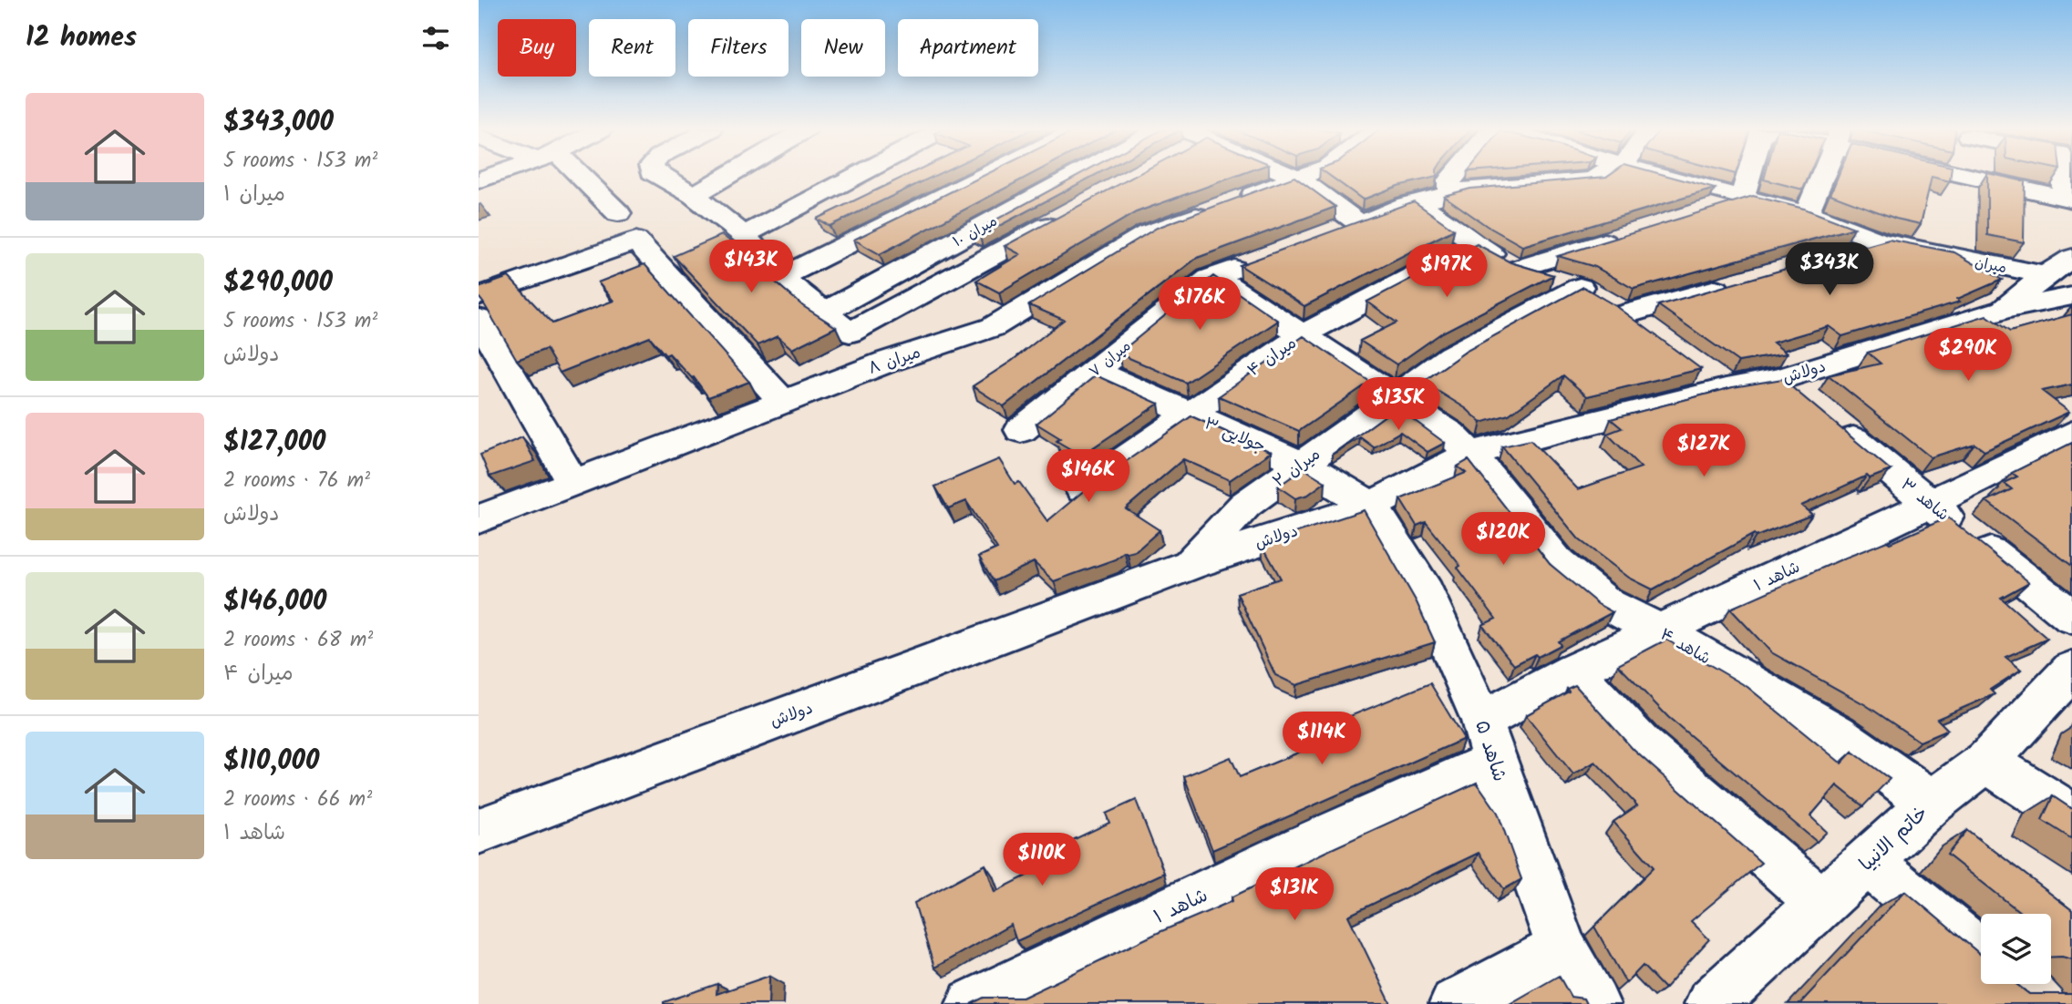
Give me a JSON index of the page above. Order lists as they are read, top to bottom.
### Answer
{
  "streets": {
    "street": [
      "میران ۱۰",
      "میران",
      "میران ۴",
      "میران ۷",
      "میران ۸",
      "دولاش",
      "جولایی ۳",
      "میران ۲",
      "شاهد ۳",
      "شاهد ۱",
      "شاهد ۴",
      "شاهد ۵",
      "خاتم الانبیا"
    ]
  },
  "crossings": [
    ["میران", "دولاش"],
    ["میران ۴", "جولایی ۳"],
    ["میران ۴", "شاهد ۴"],
    ["میران ۷", "جولایی ۳"],
    ["میران ۷", "شاهد ۴"],
    ["دولاش", "جولایی ۳"],
    ["دولاش", "میران ۲"],
    ["دولاش", "شاهد ۳"],
    ["دولاش", "شاهد ۴"],
    ["دولاش", "شاهد ۵"],
    ["جولایی ۳", "میران ۲"],
    ["جولایی ۳", "شاهد ۵"],
    ["میران ۲", "شاهد ۴"],
    ["شاهد ۳", "شاهد ۱"],
    ["شاهد ۱", "شاهد ۴"],
    ["شاهد ۱", "شاهد ۵"],
    ["شاهد ۴", "خاتم الانبیا"]
  ],
  "page": {
    "heading": "12 homes",
    "chip": [
      "Buy",
      "Rent",
      "Filters",
      "New",
      "Apartment"
    ],
    "list": [
      {
        "name": "$343,000",
        "note": "5 rooms · 153 m² · میران ۱"
      },
      {
        "name": "$290,000",
        "note": "5 rooms · 153 m² · دولاش"
      },
      {
        "name": "$127,000",
        "note": "2 rooms · 76 m² · دولاش"
      },
      {
        "name": "$146,000",
        "note": "2 rooms · 68 m² · میران ۴"
      },
      {
        "name": "$110,000",
        "note": "2 rooms · 66 m² · شاهد ۱"
      }
    ],
    "price": [
      "$143K",
      "$343K",
      "$197K",
      "$176K",
      "$290K",
      "$135K",
      "$127K",
      "$146K",
      "$120K",
      "$114K",
      "$110K",
      "$131K"
    ]
  }
}
